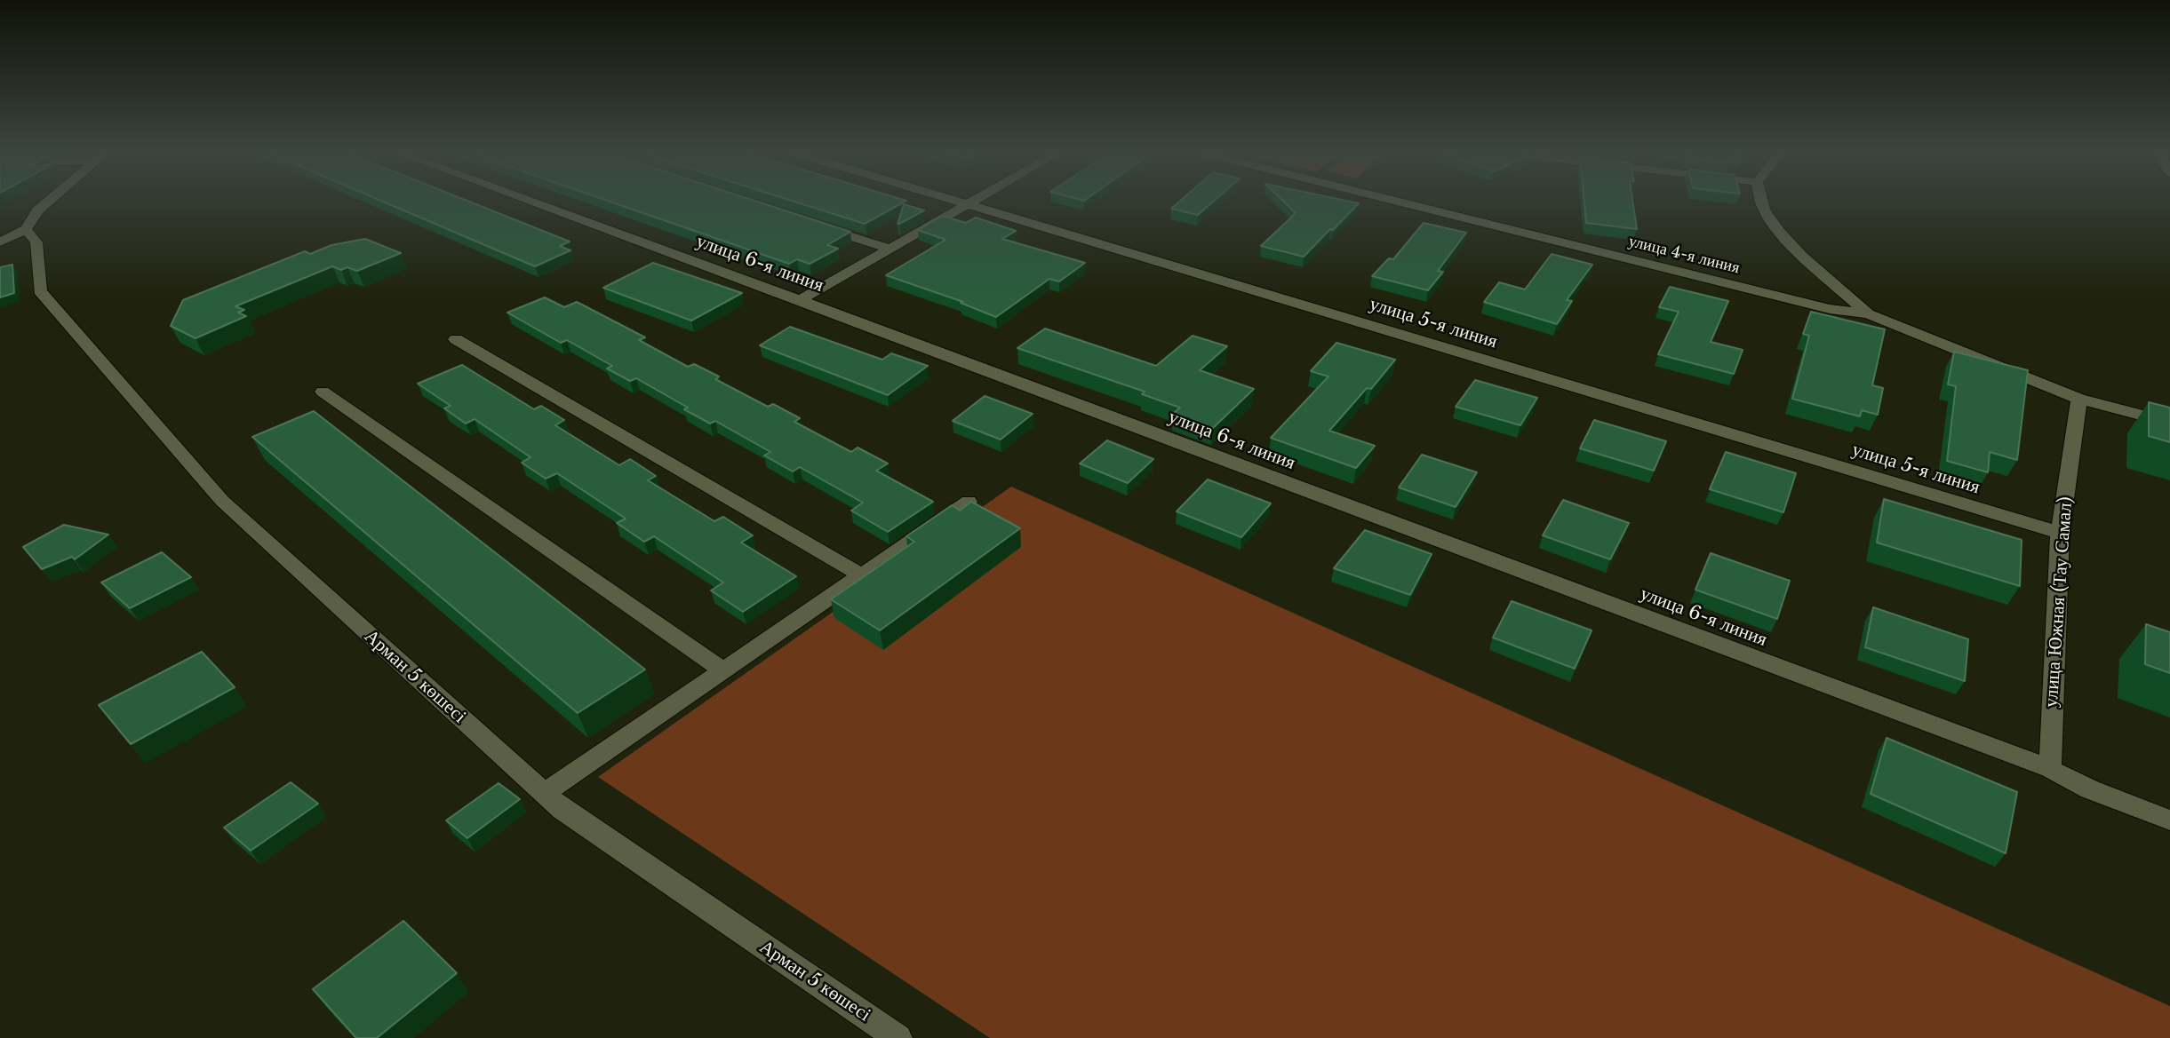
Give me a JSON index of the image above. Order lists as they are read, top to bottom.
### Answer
{
  "streets": {
    "street": [
      "улица 4-я линия",
      "улица 6-я линия",
      "улица 5-я линия",
      "улица Южная (Тау Самал)",
      "Арман 5 көшесі"
    ]
  },
  "crossings": [
    ["улица 6-я линия", "улица Южная (Тау Самал)"],
    ["улица 5-я линия", "улица Южная (Тау Самал)"]
  ]
}
